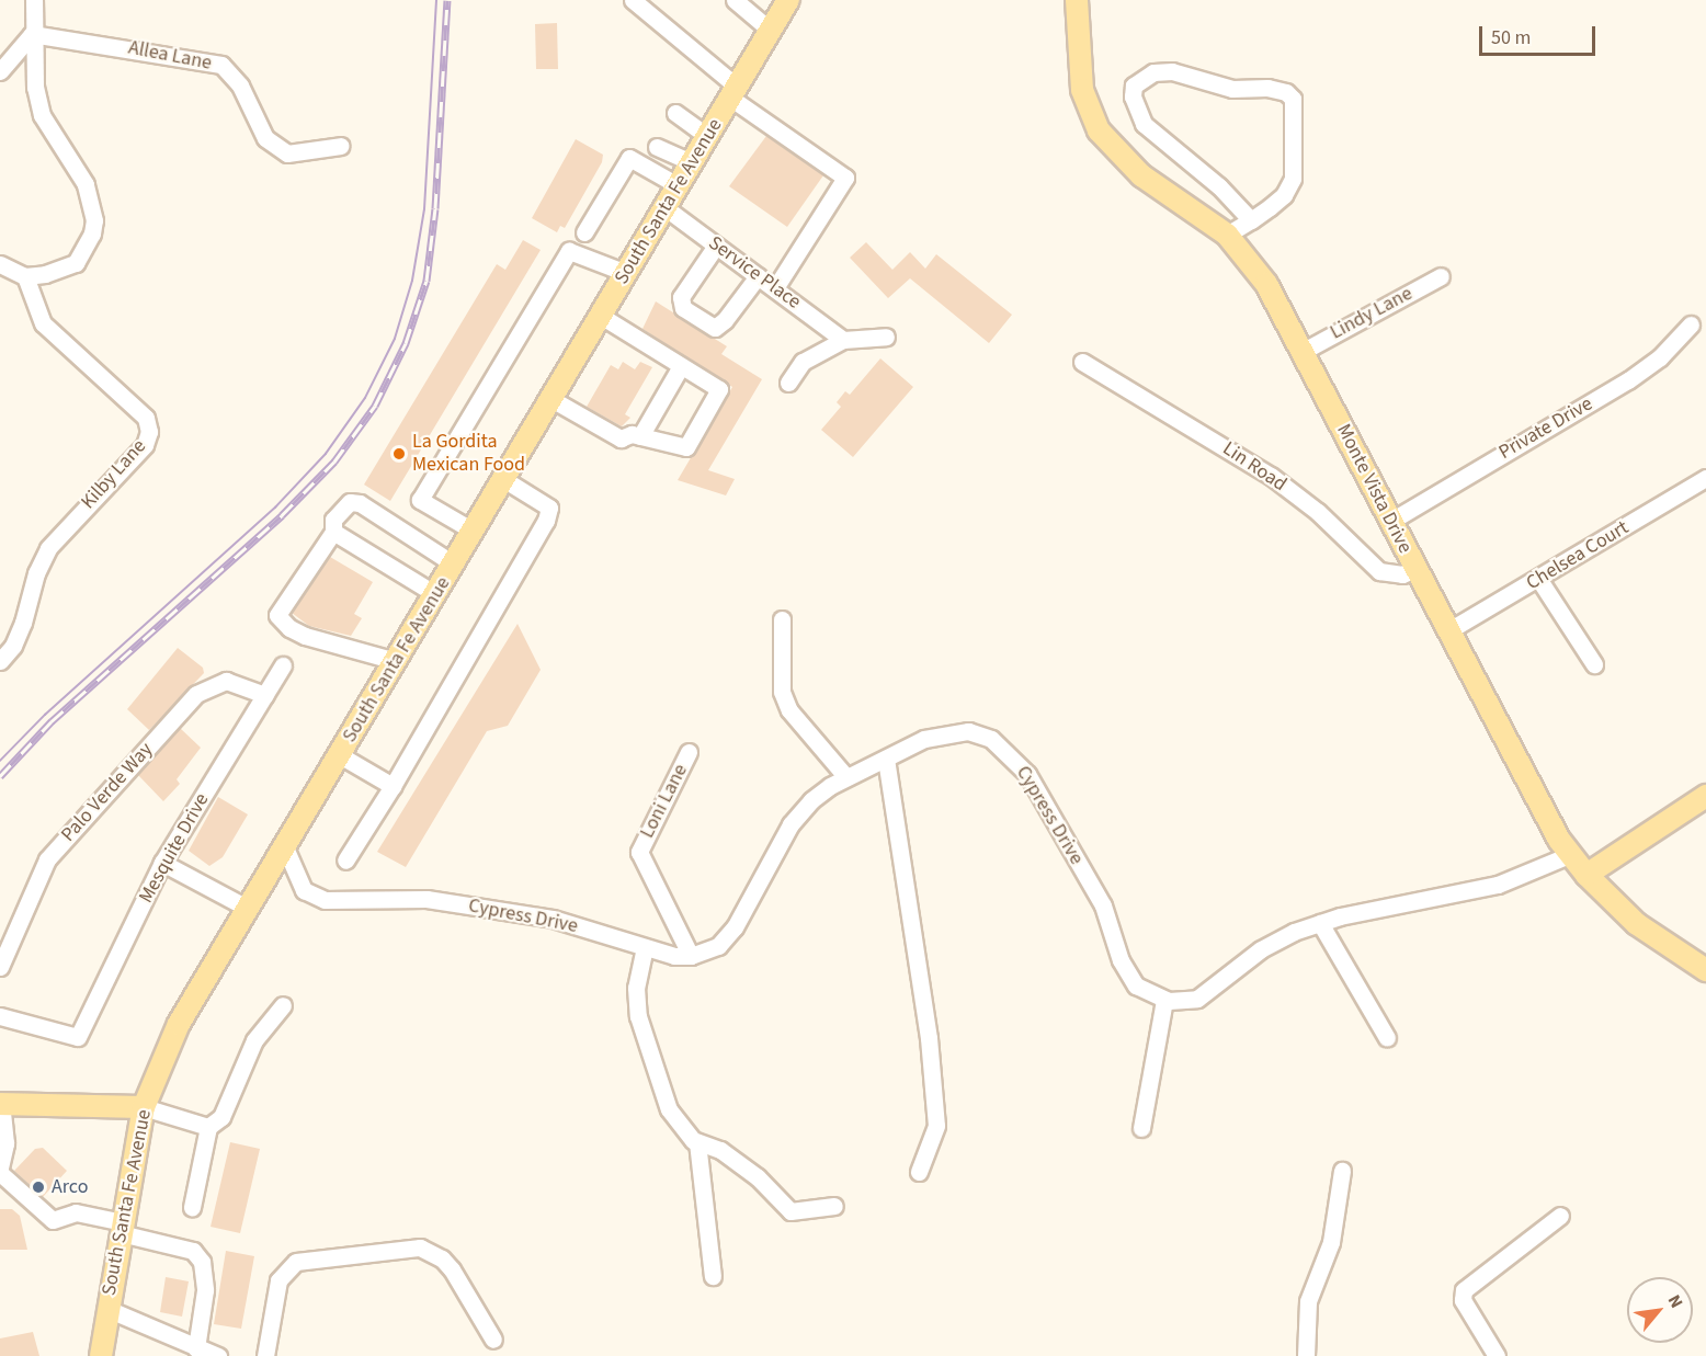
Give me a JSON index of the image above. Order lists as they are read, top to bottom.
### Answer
{
  "streets": {
    "main road": ["South Santa Fe Avenue", "Monte Vista Drive"],
    "street": [
      "Allea Lane",
      "Service Place",
      "Lindy Lane",
      "Private Drive",
      "Lin Road",
      "Kilby Lane",
      "Chelsea Court",
      "Palo Verde Way",
      "Loni Lane",
      "Cypress Drive",
      "Mesquite Drive"
    ]
  },
  "crossings": [
    ["South Santa Fe Avenue", "Service Place"],
    ["South Santa Fe Avenue", "Cypress Drive"],
    ["Lindy Lane", "Monte Vista Drive"],
    ["Private Drive", "Monte Vista Drive"],
    ["Lin Road", "Monte Vista Drive"],
    ["Monte Vista Drive", "Chelsea Court"],
    ["Monte Vista Drive", "Cypress Drive"],
    ["Palo Verde Way", "Mesquite Drive"],
    ["Loni Lane", "Cypress Drive"]
  ],
  "places": ["La Gordita Mexican Food", "Arco"],
  "scale_bar": "50 m",
  "north": "top right"
}
